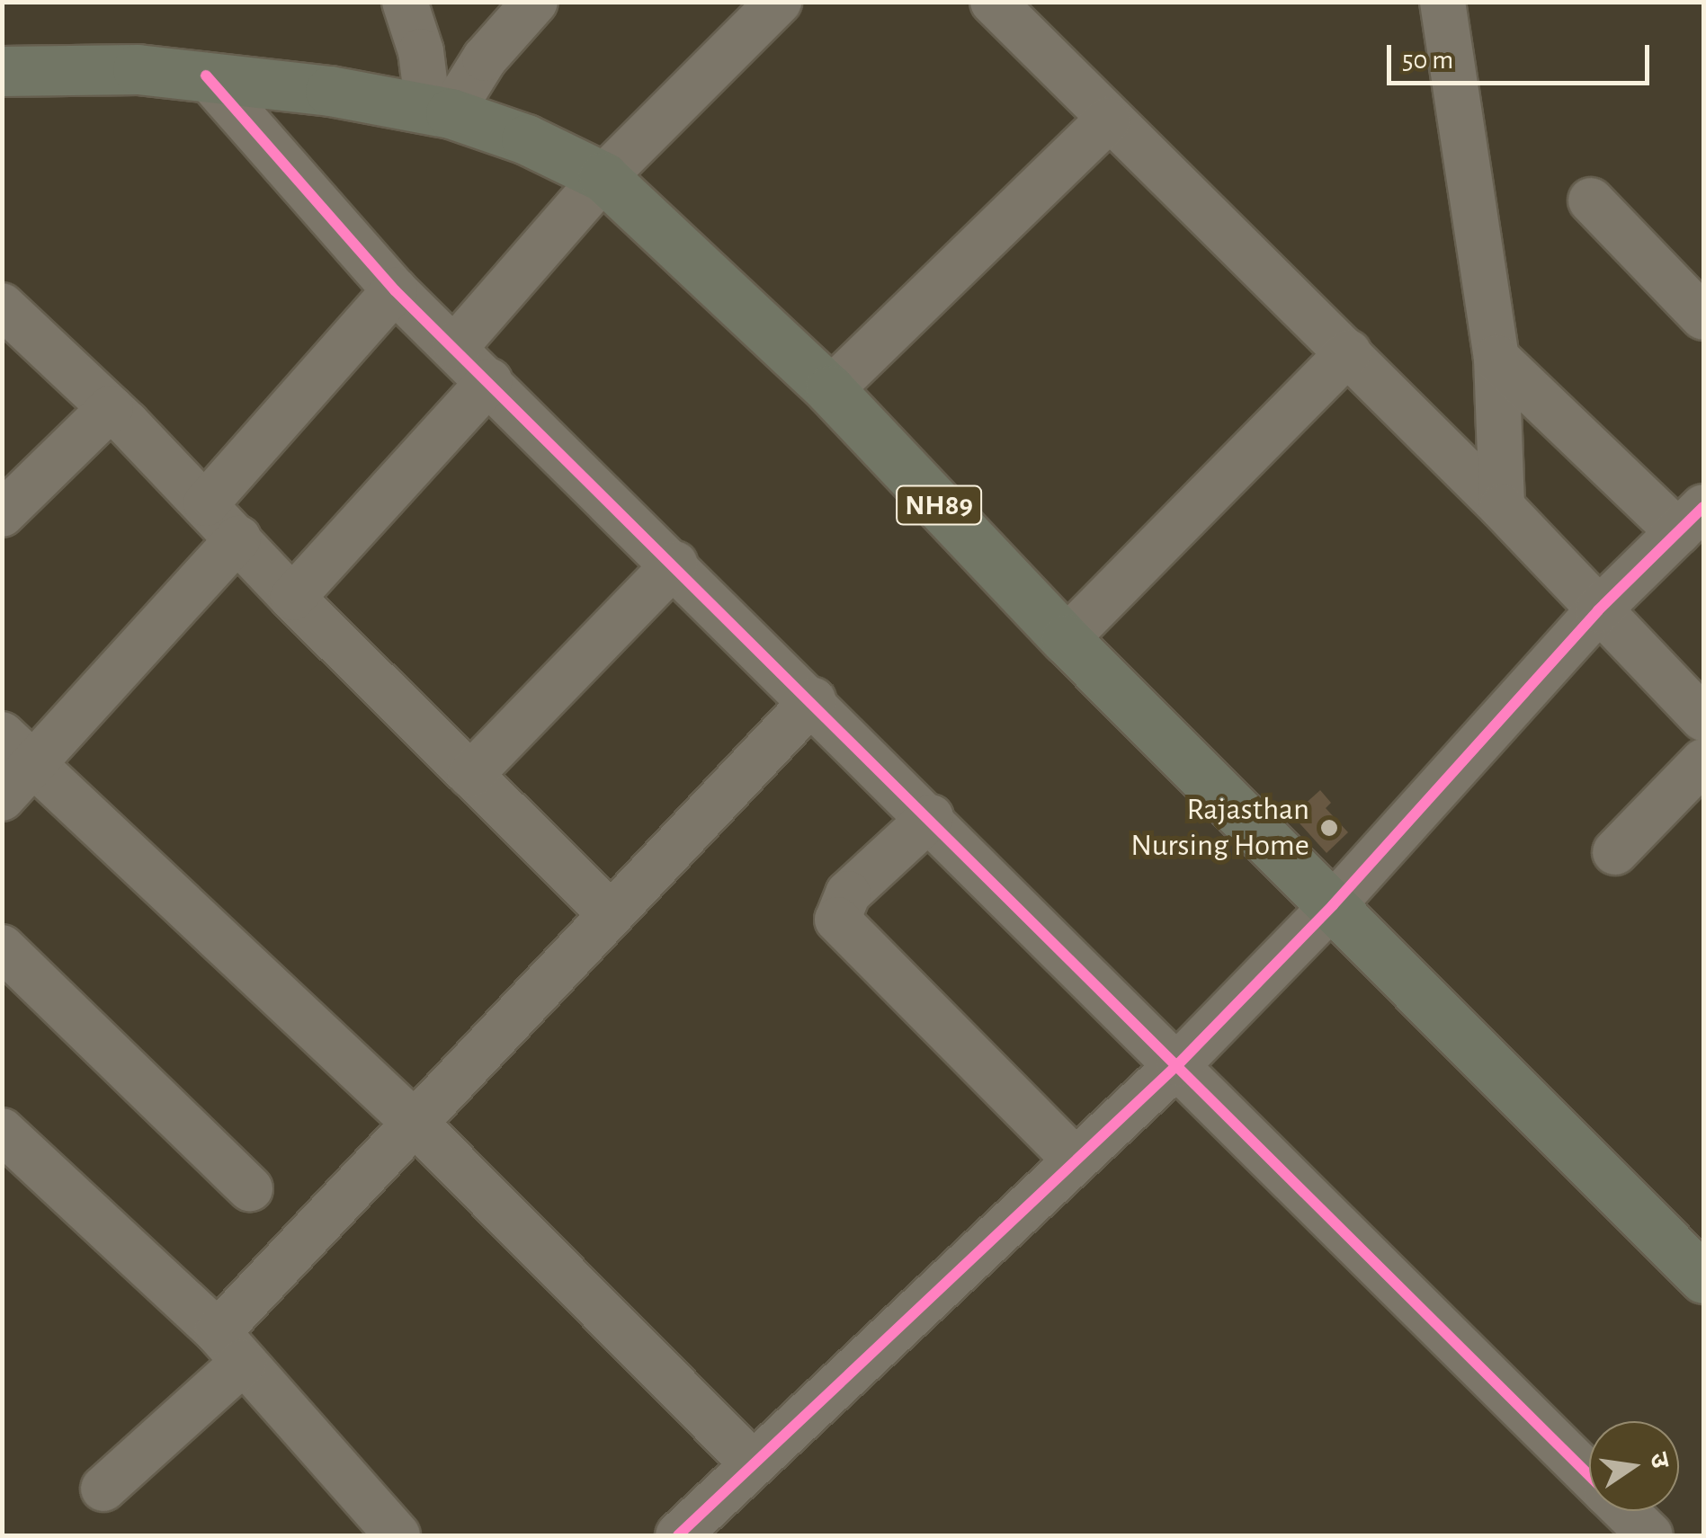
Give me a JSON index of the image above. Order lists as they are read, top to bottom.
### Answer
{
  "streets": {
    "main road": ["NH89"]
  },
  "places": ["Rajasthan Nursing Home"],
  "scale_bar": "50 m",
  "north": "right"
}
